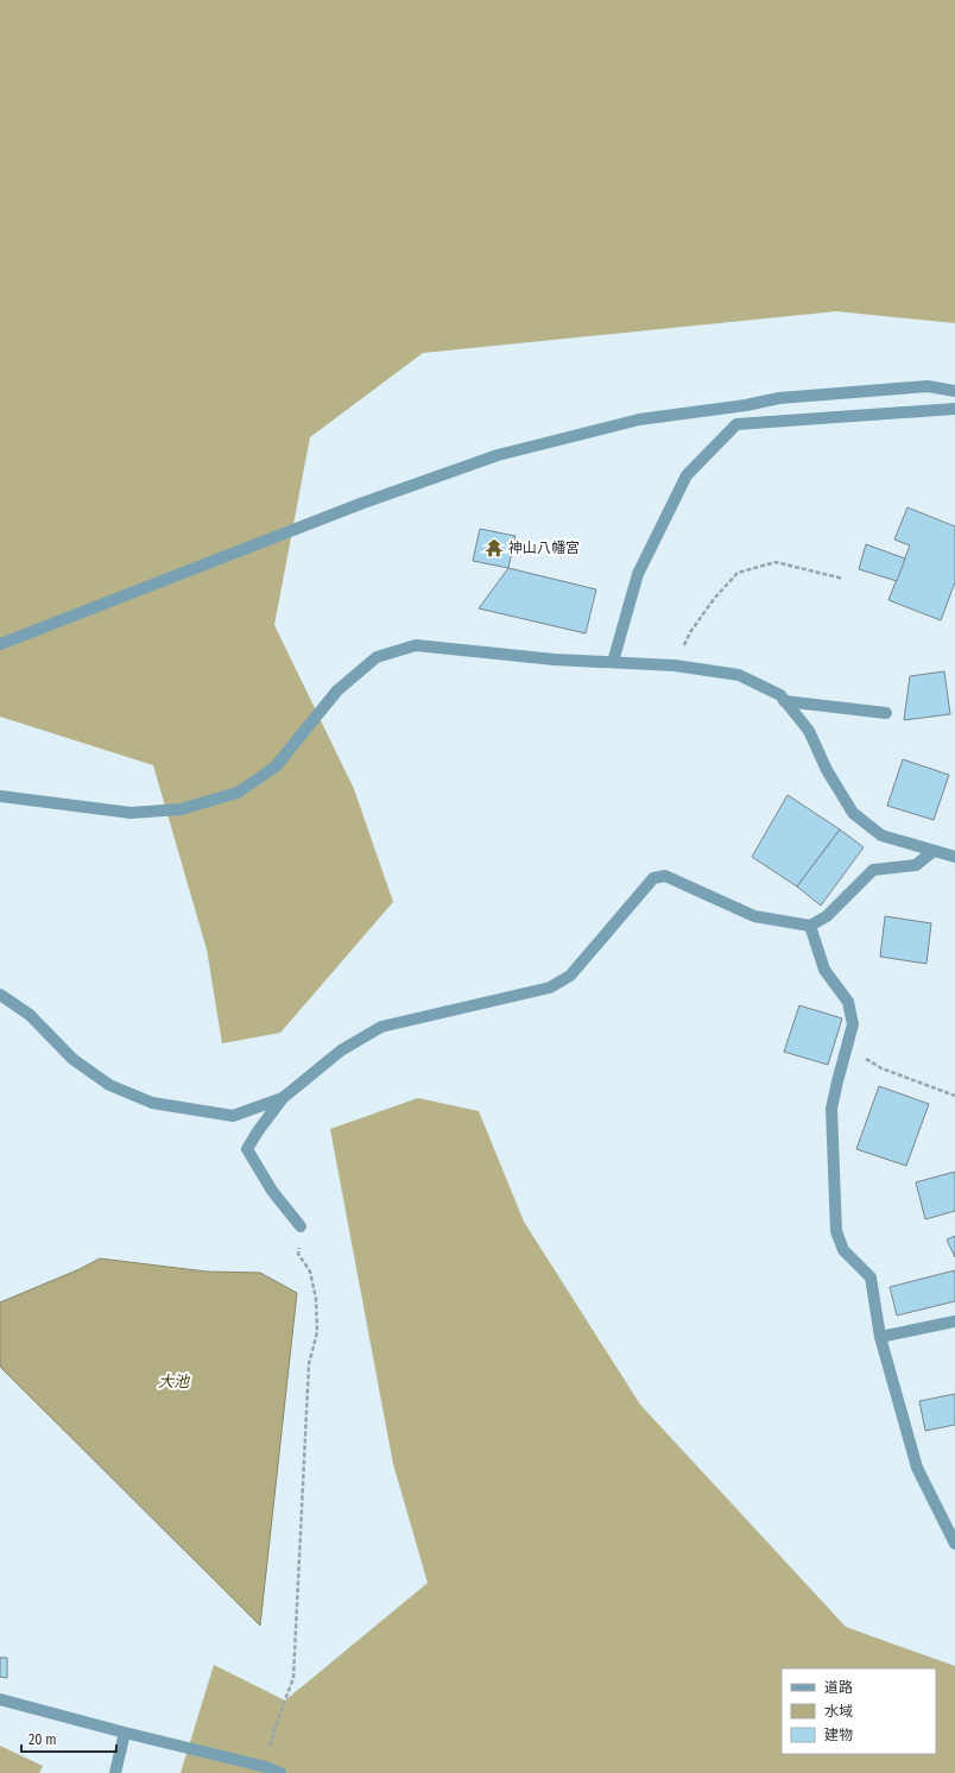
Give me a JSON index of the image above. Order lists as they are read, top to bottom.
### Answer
{
  "water": ["大池"],
  "places": {
    "temple": ["神山八幡宮"]
  },
  "legend": ["道路", "水域", "建物"],
  "scale_bar": "20 m"
}
